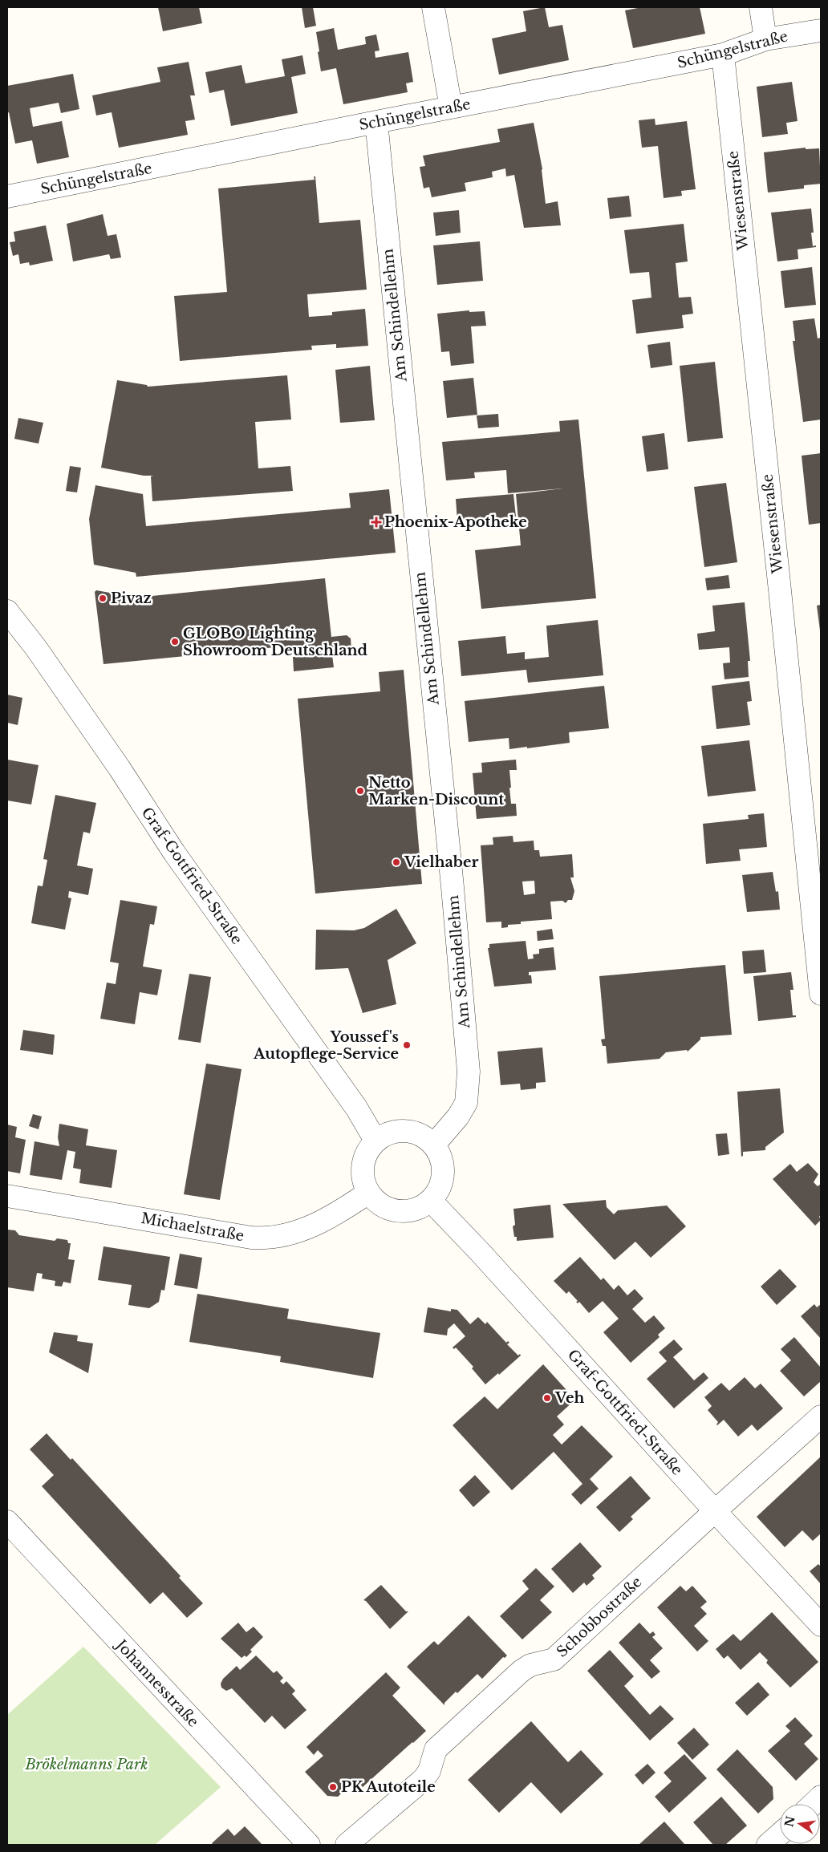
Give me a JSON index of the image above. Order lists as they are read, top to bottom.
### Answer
{
  "streets": {
    "street": [
      "Schüngelstraße",
      "Wiesenstraße",
      "Am Schindellehm",
      "Graf-Gottfried-Straße",
      "Michaelstraße",
      "Schobbostraße",
      "Johannesstraße"
    ]
  },
  "crossings": [
    ["Schüngelstraße", "Wiesenstraße"],
    ["Schüngelstraße", "Am Schindellehm"],
    ["Am Schindellehm", "Graf-Gottfried-Straße"],
    ["Am Schindellehm", "Michaelstraße"],
    ["Graf-Gottfried-Straße", "Michaelstraße"],
    ["Graf-Gottfried-Straße", "Schobbostraße"]
  ],
  "parks": ["Brökelmanns Park"],
  "places": {
    "health": ["Phoenix-Apotheke"],
    "other": [
      "Pivaz",
      "GLOBO Lighting Showroom Deutschland",
      "Netto Marken-Discount",
      "Vielhaber",
      "Youssef's Autopflege-Service",
      "Veh",
      "PK Autoteile"
    ]
  },
  "north": "left"
}
